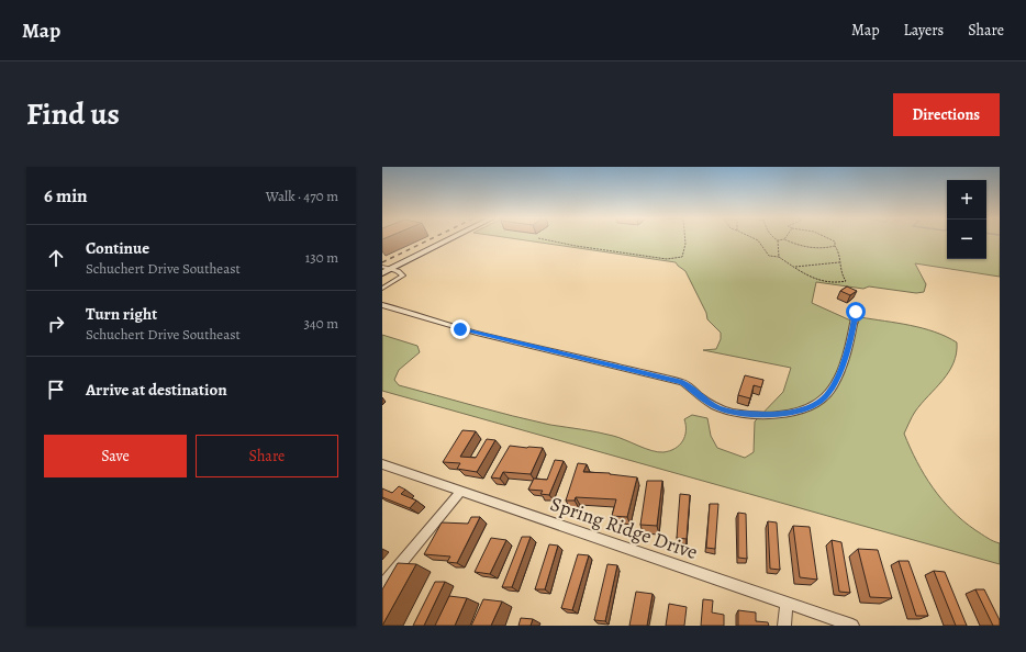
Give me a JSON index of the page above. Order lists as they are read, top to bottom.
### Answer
{
  "streets": {
    "street": ["Spring Ridge Drive"]
  },
  "page": {
    "header": "Map",
    "nav": ["Map", "Layers", "Share"],
    "title": "Find us",
    "buttons": [
      "Directions",
      ["Save", "Share"]
    ],
    "heading": ["6 min", "Walk · 470 m"],
    "map_buttons": ["+", "−"],
    "list": [
      ["Continue", "Schuchert Drive Southeast", "130 m"],
      ["Turn right", "Schuchert Drive Southeast", "340 m"],
      "Arrive at destination"
    ]
  }
}
